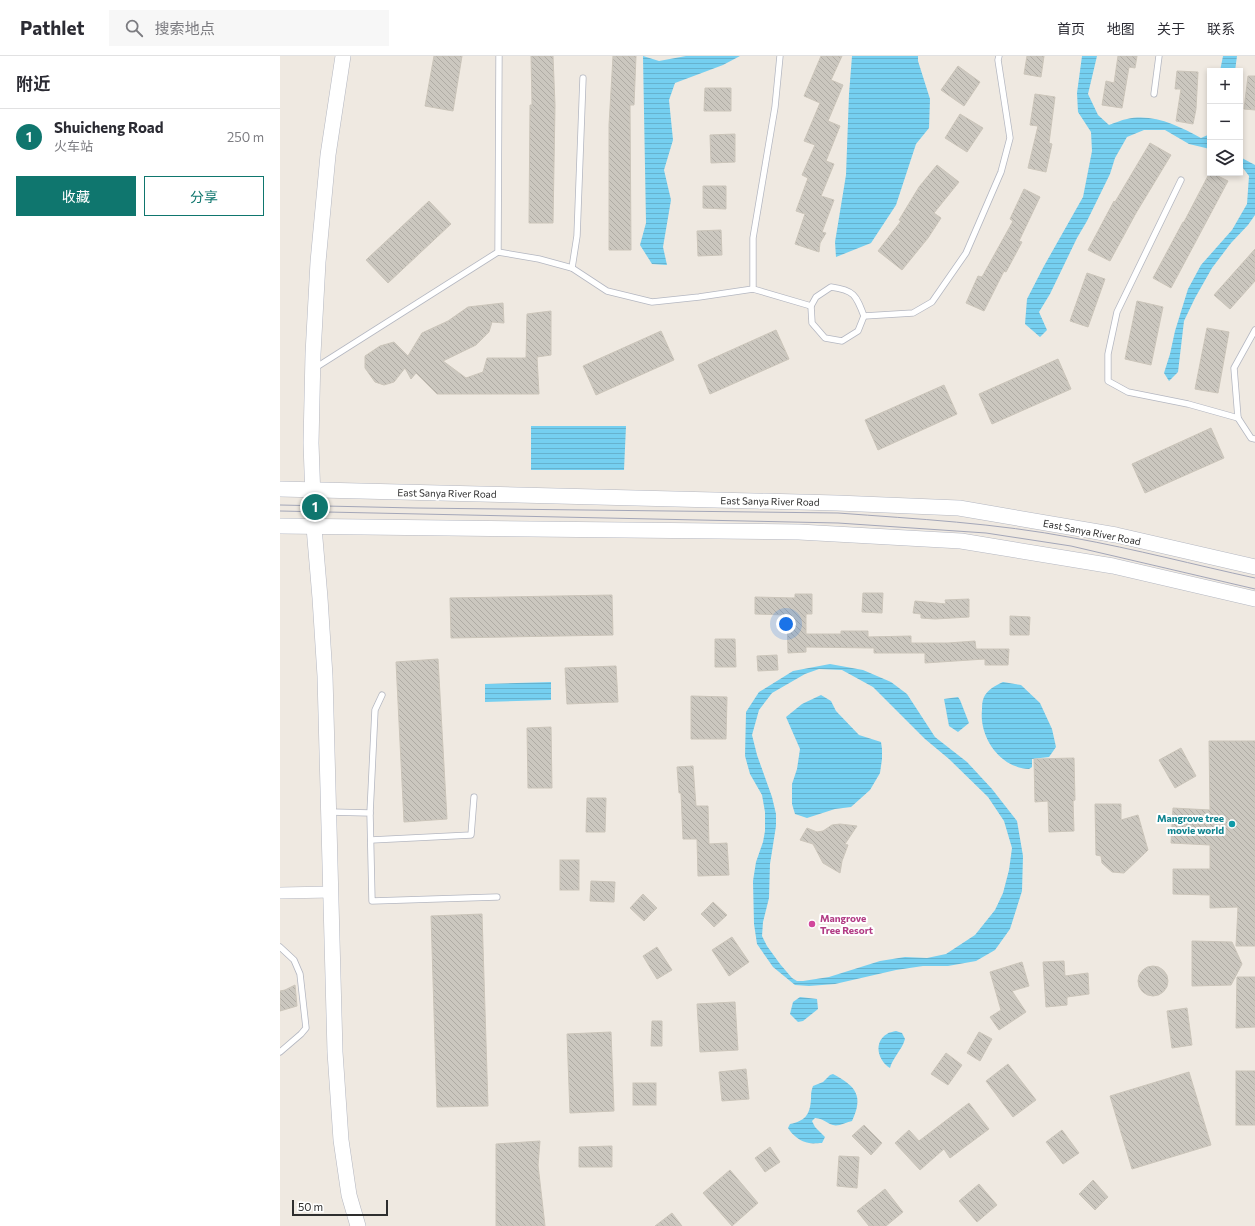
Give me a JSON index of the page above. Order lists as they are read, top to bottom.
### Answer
{
  "streets": {
    "main road": ["East Sanya River Road"]
  },
  "places": ["Mangrove tree movie world", "Mangrove Tree Resort"],
  "scale_bar": "50 m",
  "page": {
    "header": "Pathlet",
    "search": "搜索地点",
    "nav": [
      "首页",
      "地图",
      "关于",
      "联系"
    ],
    "heading": "附近",
    "map_buttons": ["+", "−"],
    "list": [
      {
        "mark": "1",
        "name": "Shuicheng Road",
        "note": "火车站",
        "value": "250 m"
      }
    ],
    "buttons": ["收藏", "分享"],
    "pins": "1",
    "scale": "50 m"
  }
}
